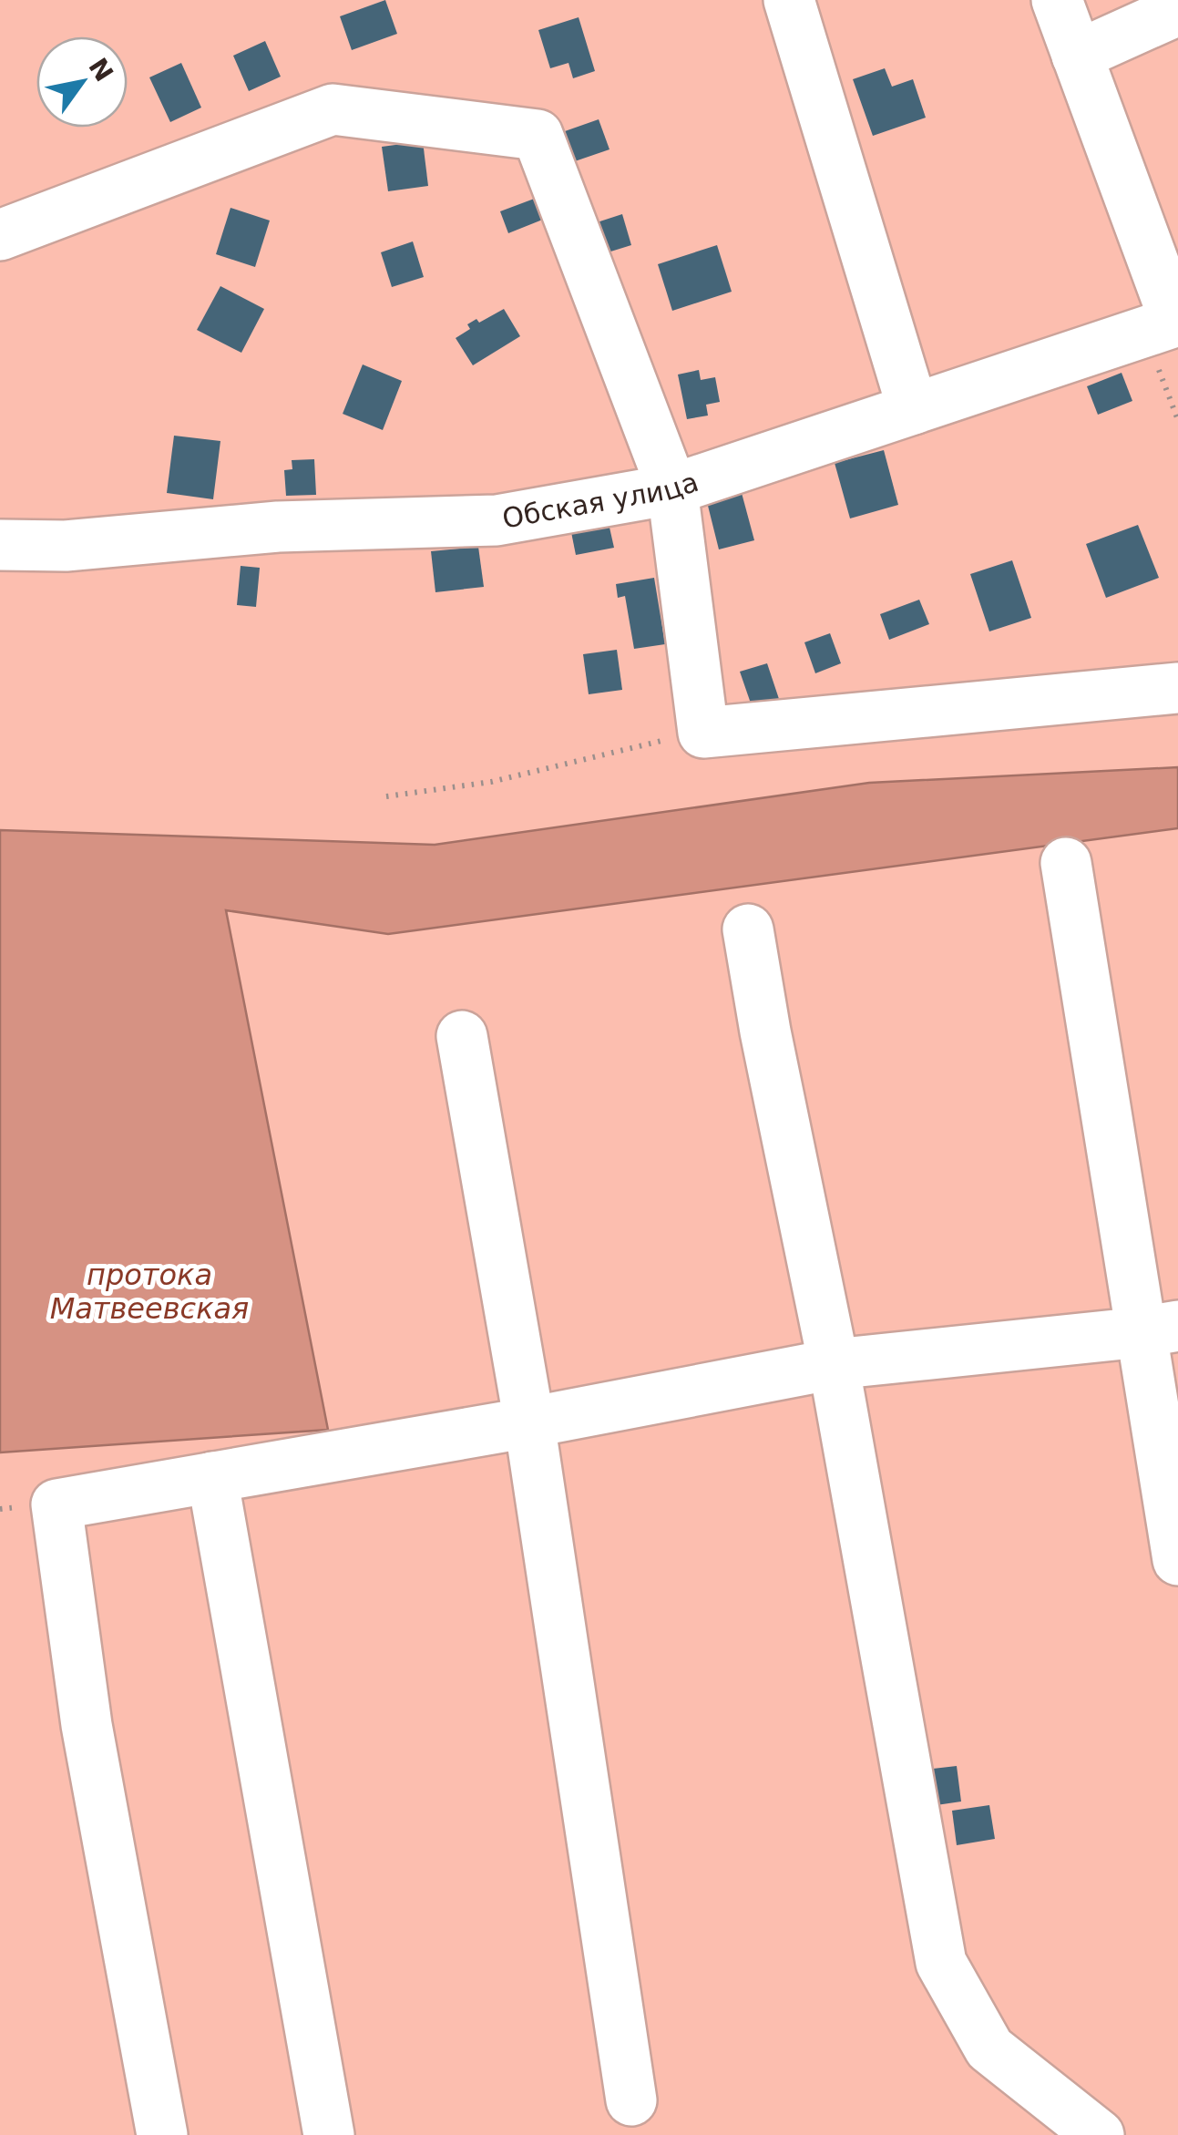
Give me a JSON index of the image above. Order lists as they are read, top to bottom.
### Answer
{
  "streets": {
    "street": ["Обская улица"]
  },
  "water": ["протока Матвеевская"],
  "north": "top right"
}
